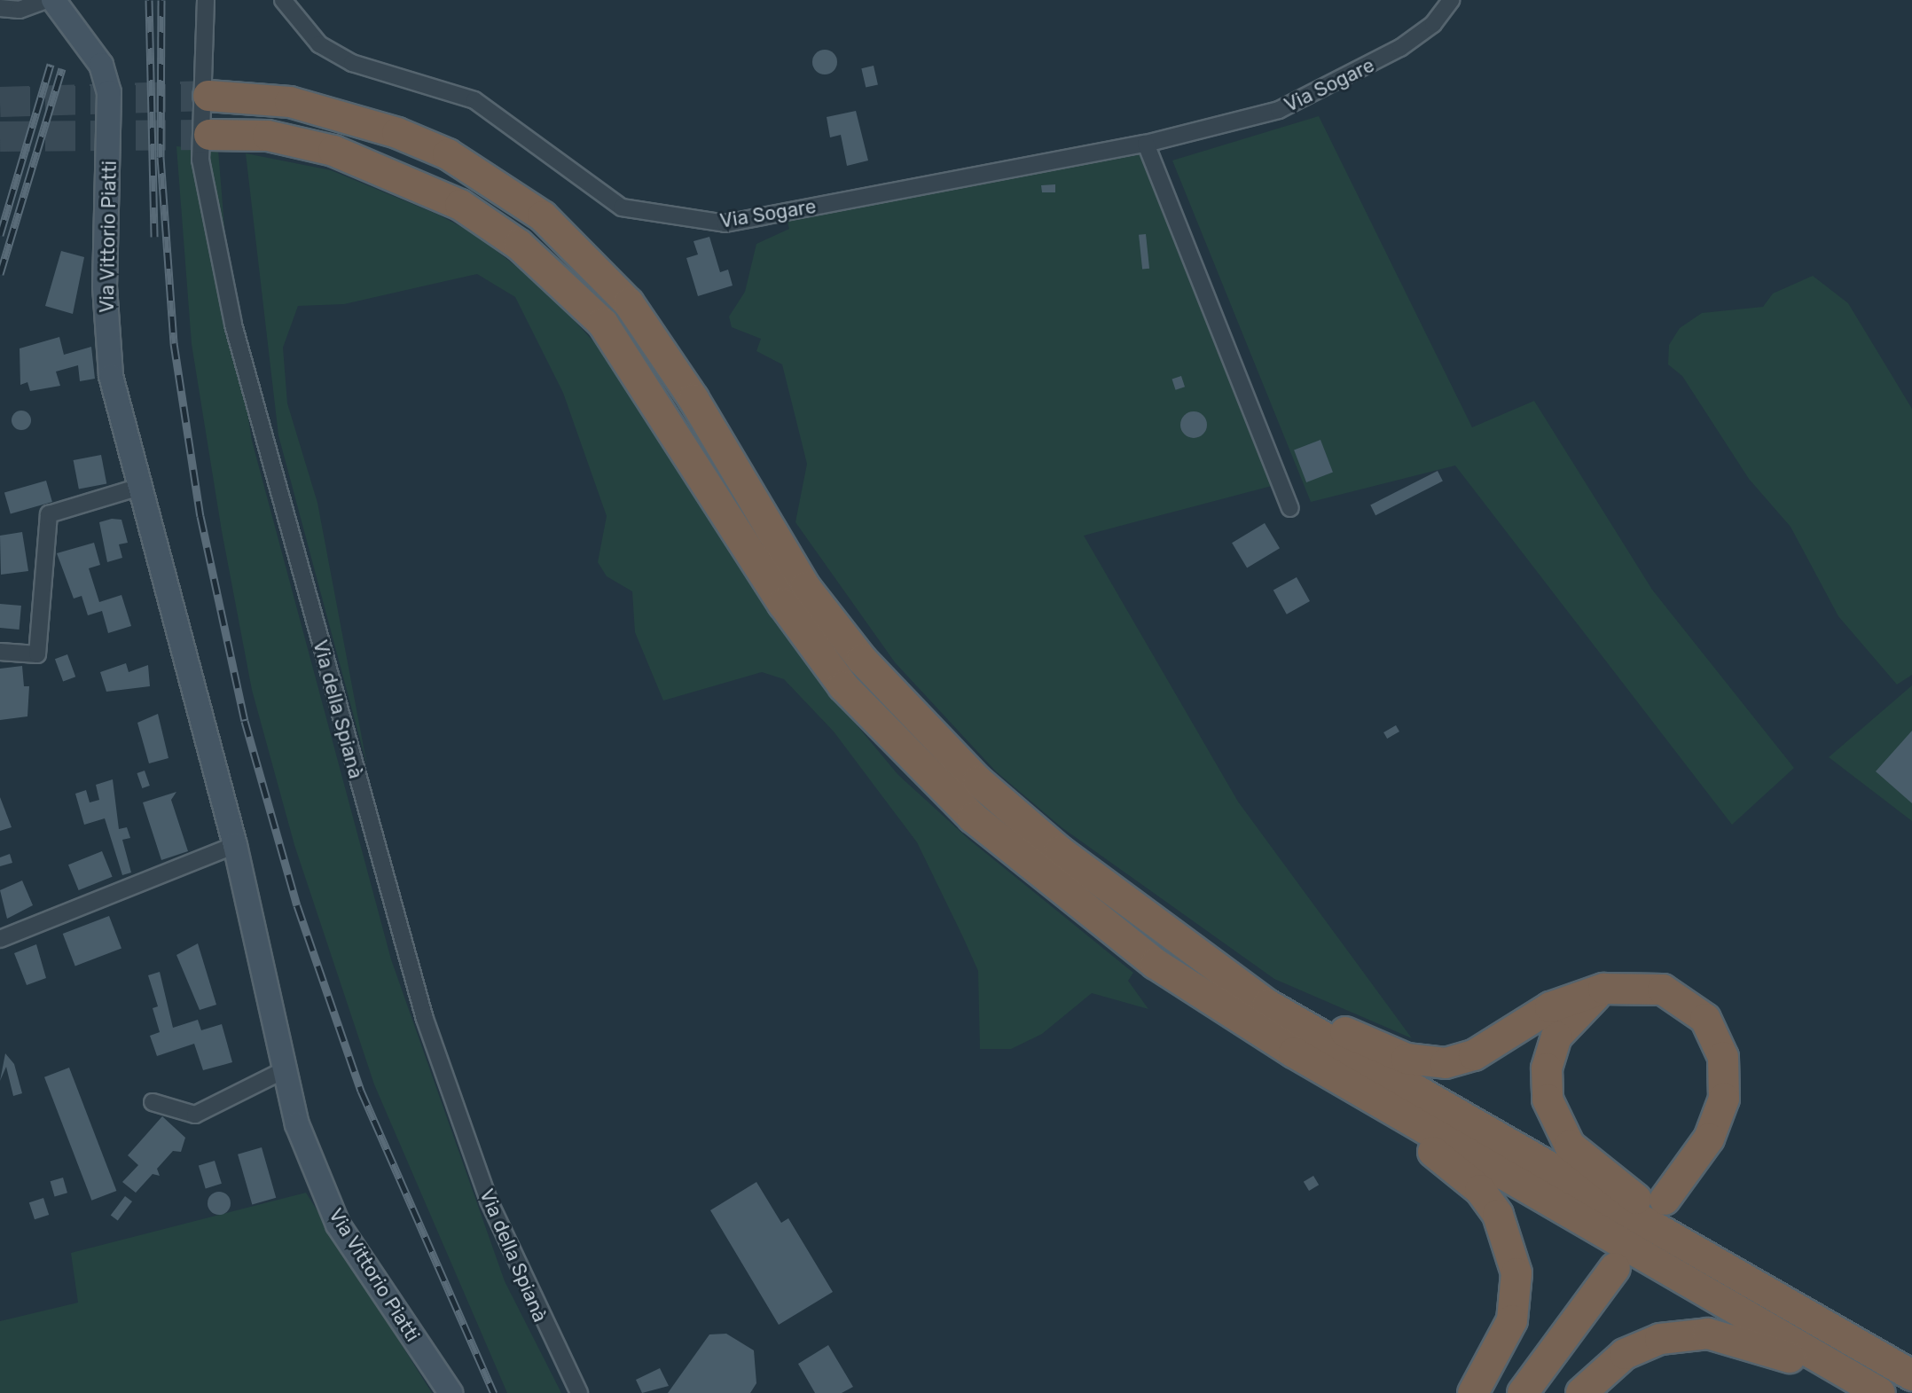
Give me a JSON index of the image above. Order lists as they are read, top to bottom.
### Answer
{
  "streets": {
    "street": ["Via Sogare", "Via Vittorio Piatti", "Via della Spianà"]
  }
}
